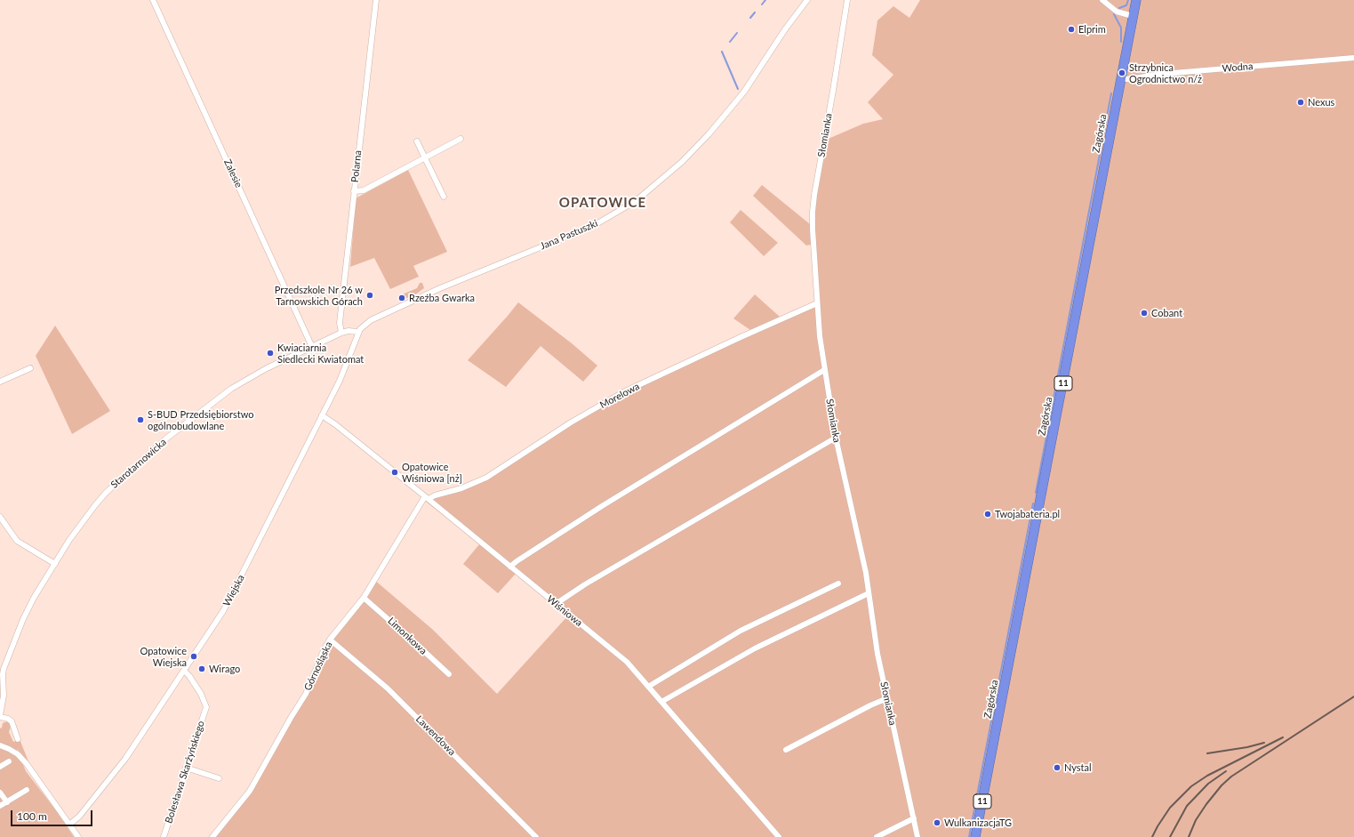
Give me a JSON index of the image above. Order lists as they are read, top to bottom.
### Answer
{
  "streets": {
    "highway": ["Zagórska", "11"],
    "street": [
      "Wodna",
      "Słomianka",
      "Polarna",
      "Zalesie",
      "Jana Pastuszki",
      "Morelowa",
      "Starotarnowicka",
      "Wiejska",
      "Wiśniowa",
      "Limonkowa",
      "Górnośląska",
      "Lawendowa",
      "Bolesława Skarżyńskiego"
    ]
  },
  "crossings": [
    ["Wodna", "Zagórska"],
    ["Słomianka", "Morelowa"],
    ["Polarna", "Starotarnowicka"],
    ["Zalesie", "Starotarnowicka"],
    ["Jana Pastuszki", "Starotarnowicka"],
    ["Jana Pastuszki", "Wiejska"],
    ["Morelowa", "Wiśniowa"],
    ["Morelowa", "Górnośląska"],
    ["Starotarnowicka", "Wiejska"],
    ["Wiejska", "Wiśniowa"],
    ["Wiejska", "Bolesława Skarżyńskiego"],
    ["Wiśniowa", "Górnośląska"],
    ["Limonkowa", "Górnośląska"],
    ["Górnośląska", "Lawendowa"]
  ],
  "districts": ["OPATOWICE"],
  "places": [
    "Elprim",
    "Strzybnica Ogrodnictwo n/ż",
    "Nexus",
    "Przedszkole Nr 26 w Tarnowskich Górach",
    "Rzeźba Gwarka",
    "Cobant",
    "Kwiaciarnia Siedlecki Kwiatomat",
    "S-BUD Przedsiębiorstwo ogólnobudowlane",
    "Opatowice Wiśniowa [nż]",
    "Twojabateria.pl",
    "Opatowice Wiejska",
    "Wirago",
    "Nystal",
    "WulkanizacjaTG"
  ],
  "scale_bar": "100 m"
}
